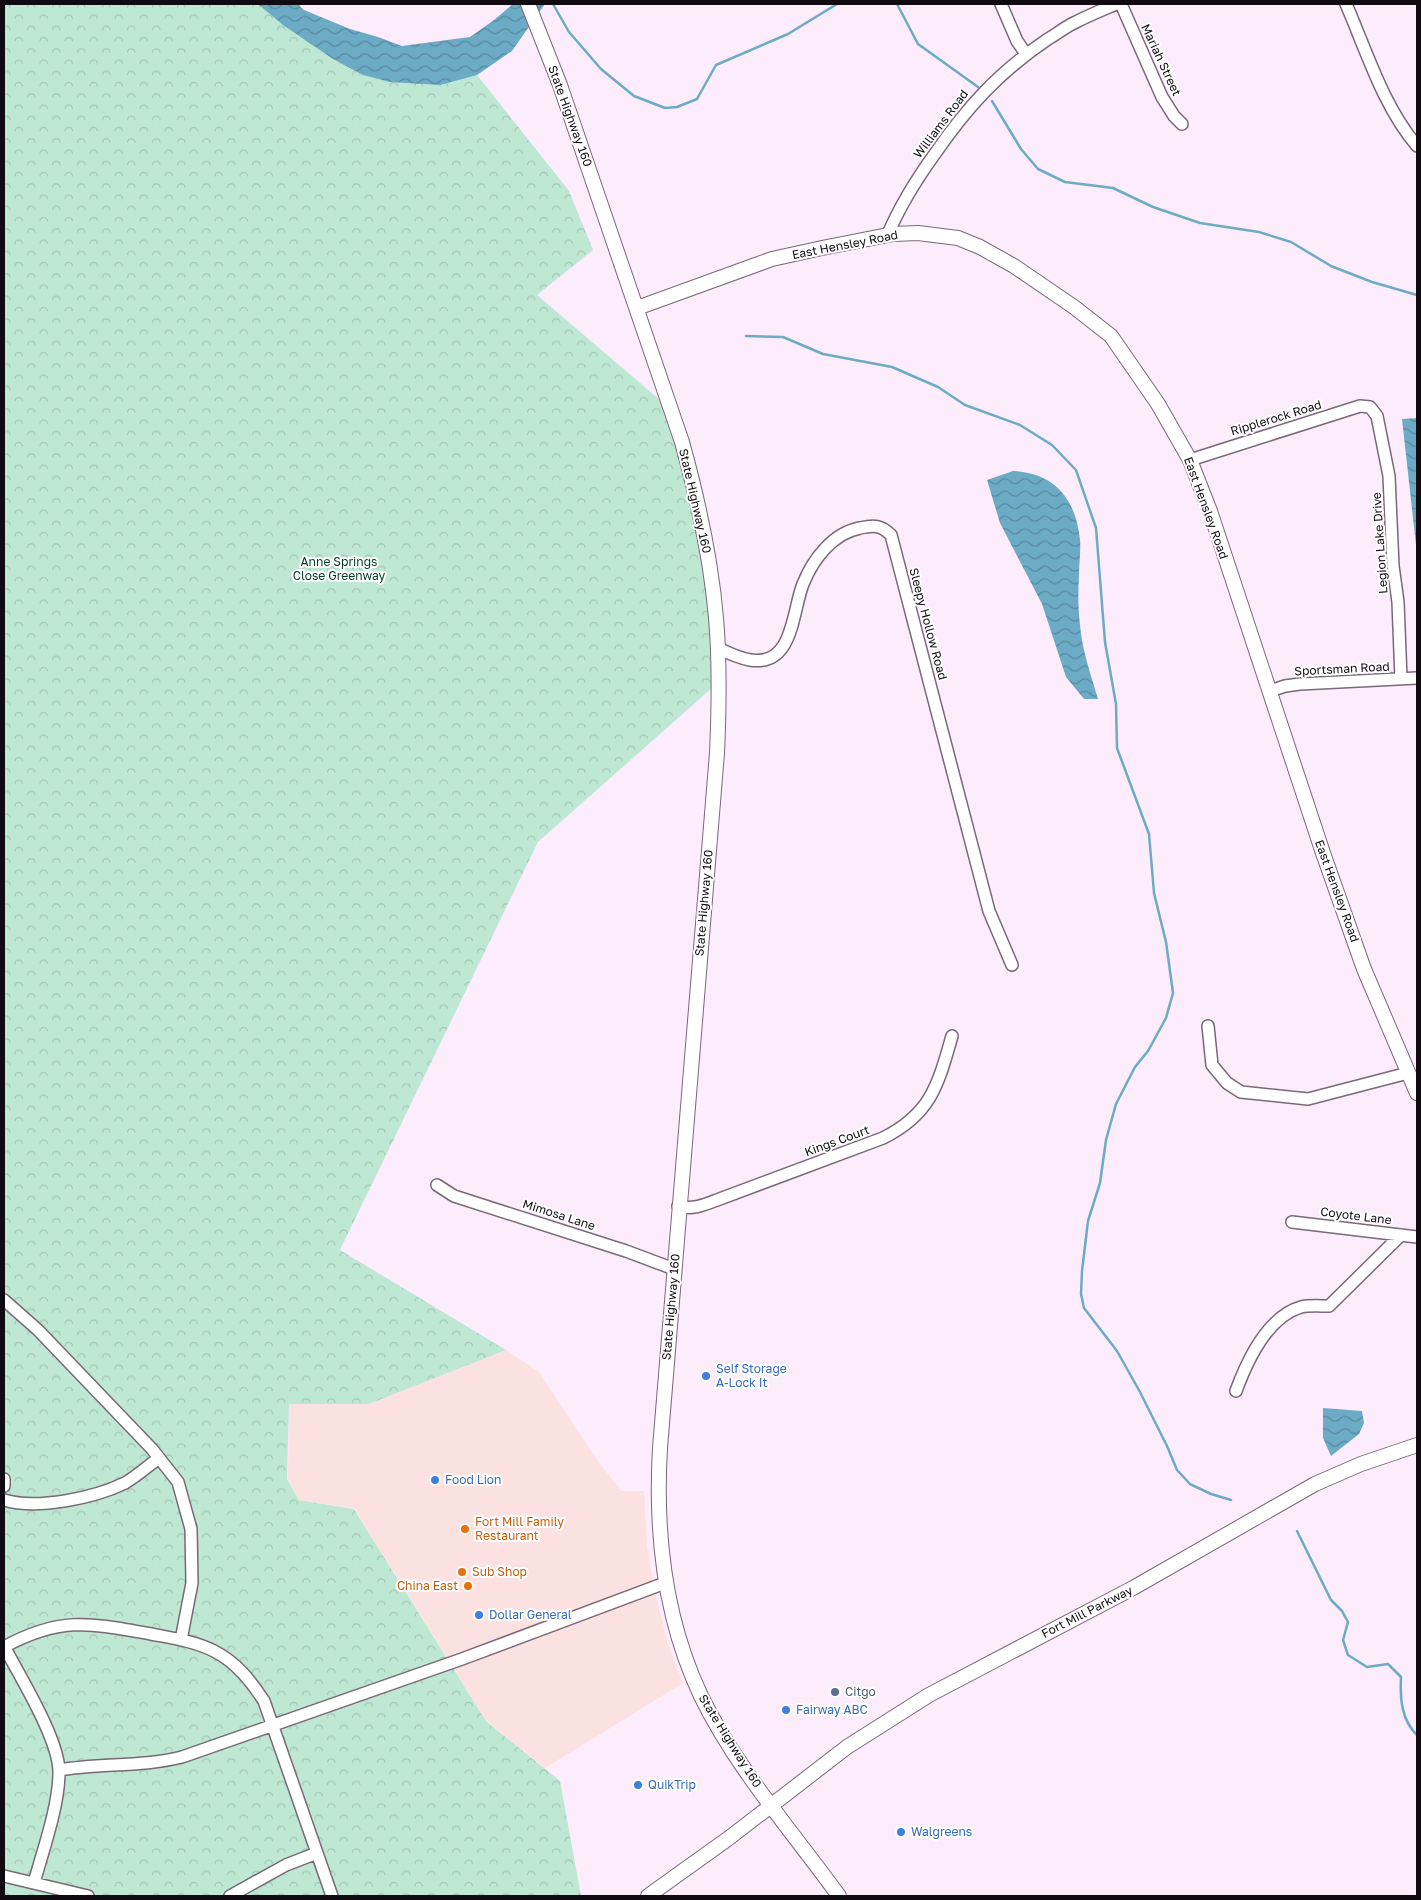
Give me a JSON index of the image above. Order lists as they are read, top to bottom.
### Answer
{
  "streets": {
    "main road": ["State Highway 160", "East Hensley Road", "Fort Mill Parkway"],
    "street": [
      "Mariah Street",
      "Williams Road",
      "Ripplerock Road",
      "Legion Lake Drive",
      "Sleepy Hollow Road",
      "Sportsman Road",
      "Kings Court",
      "Mimosa Lane",
      "Coyote Lane"
    ]
  },
  "crossings": [
    ["State Highway 160", "East Hensley Road"],
    ["State Highway 160", "Sleepy Hollow Road"],
    ["State Highway 160", "Kings Court"],
    ["State Highway 160", "Mimosa Lane"],
    ["State Highway 160", "Fort Mill Parkway"],
    ["Williams Road", "East Hensley Road"],
    ["East Hensley Road", "Ripplerock Road"],
    ["East Hensley Road", "Sportsman Road"],
    ["Ripplerock Road", "Legion Lake Drive"],
    ["Legion Lake Drive", "Sportsman Road"]
  ],
  "parks": ["Anne Springs Close Greenway"],
  "places": [
    "Self Storage A-Lock It",
    "Food Lion",
    "Fort Mill Family Restaurant",
    "Sub Shop",
    "China East",
    "Dollar General",
    "Citgo",
    "Fairway ABC",
    "QuikTrip",
    "Walgreens"
  ]
}
